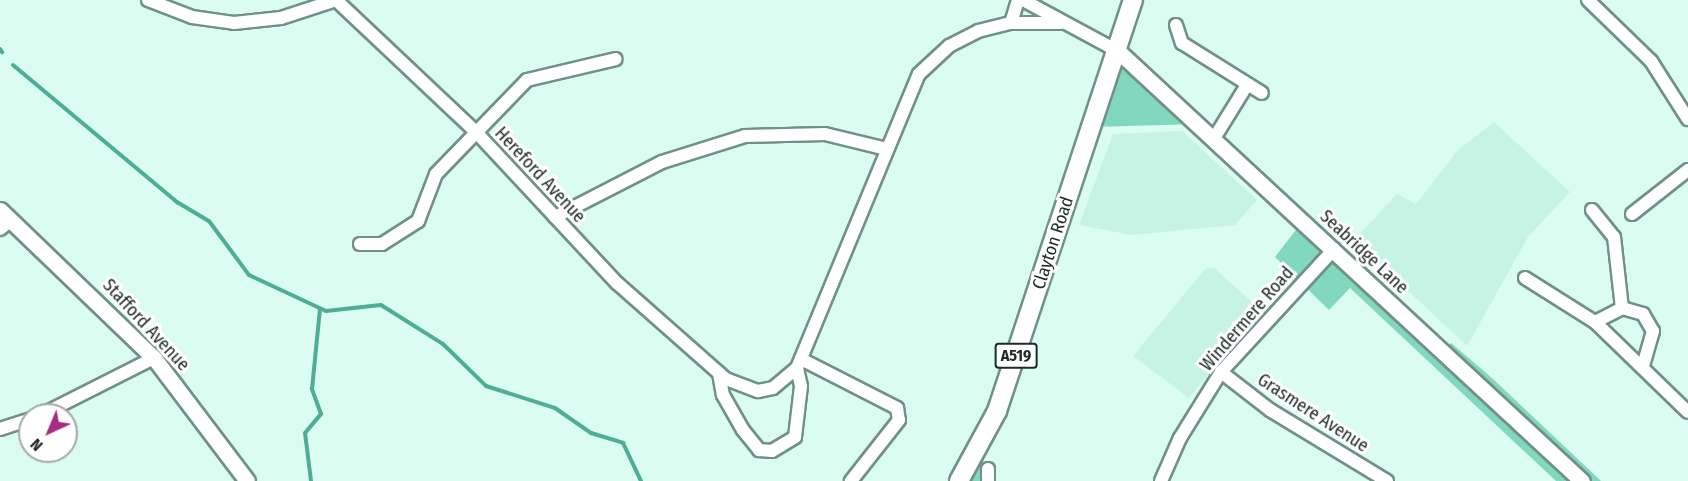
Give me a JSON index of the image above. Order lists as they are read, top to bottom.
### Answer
{
  "streets": {
    "main road": ["Clayton Road", "A519"],
    "street": [
      "Hereford Avenue",
      "Seabridge Lane",
      "Windermere Road",
      "Stafford Avenue",
      "Grasmere Avenue"
    ]
  },
  "crossings": [
    ["Clayton Road", "Seabridge Lane"],
    ["Seabridge Lane", "Windermere Road"],
    ["Windermere Road", "Grasmere Avenue"]
  ],
  "north": "bottom left"
}
